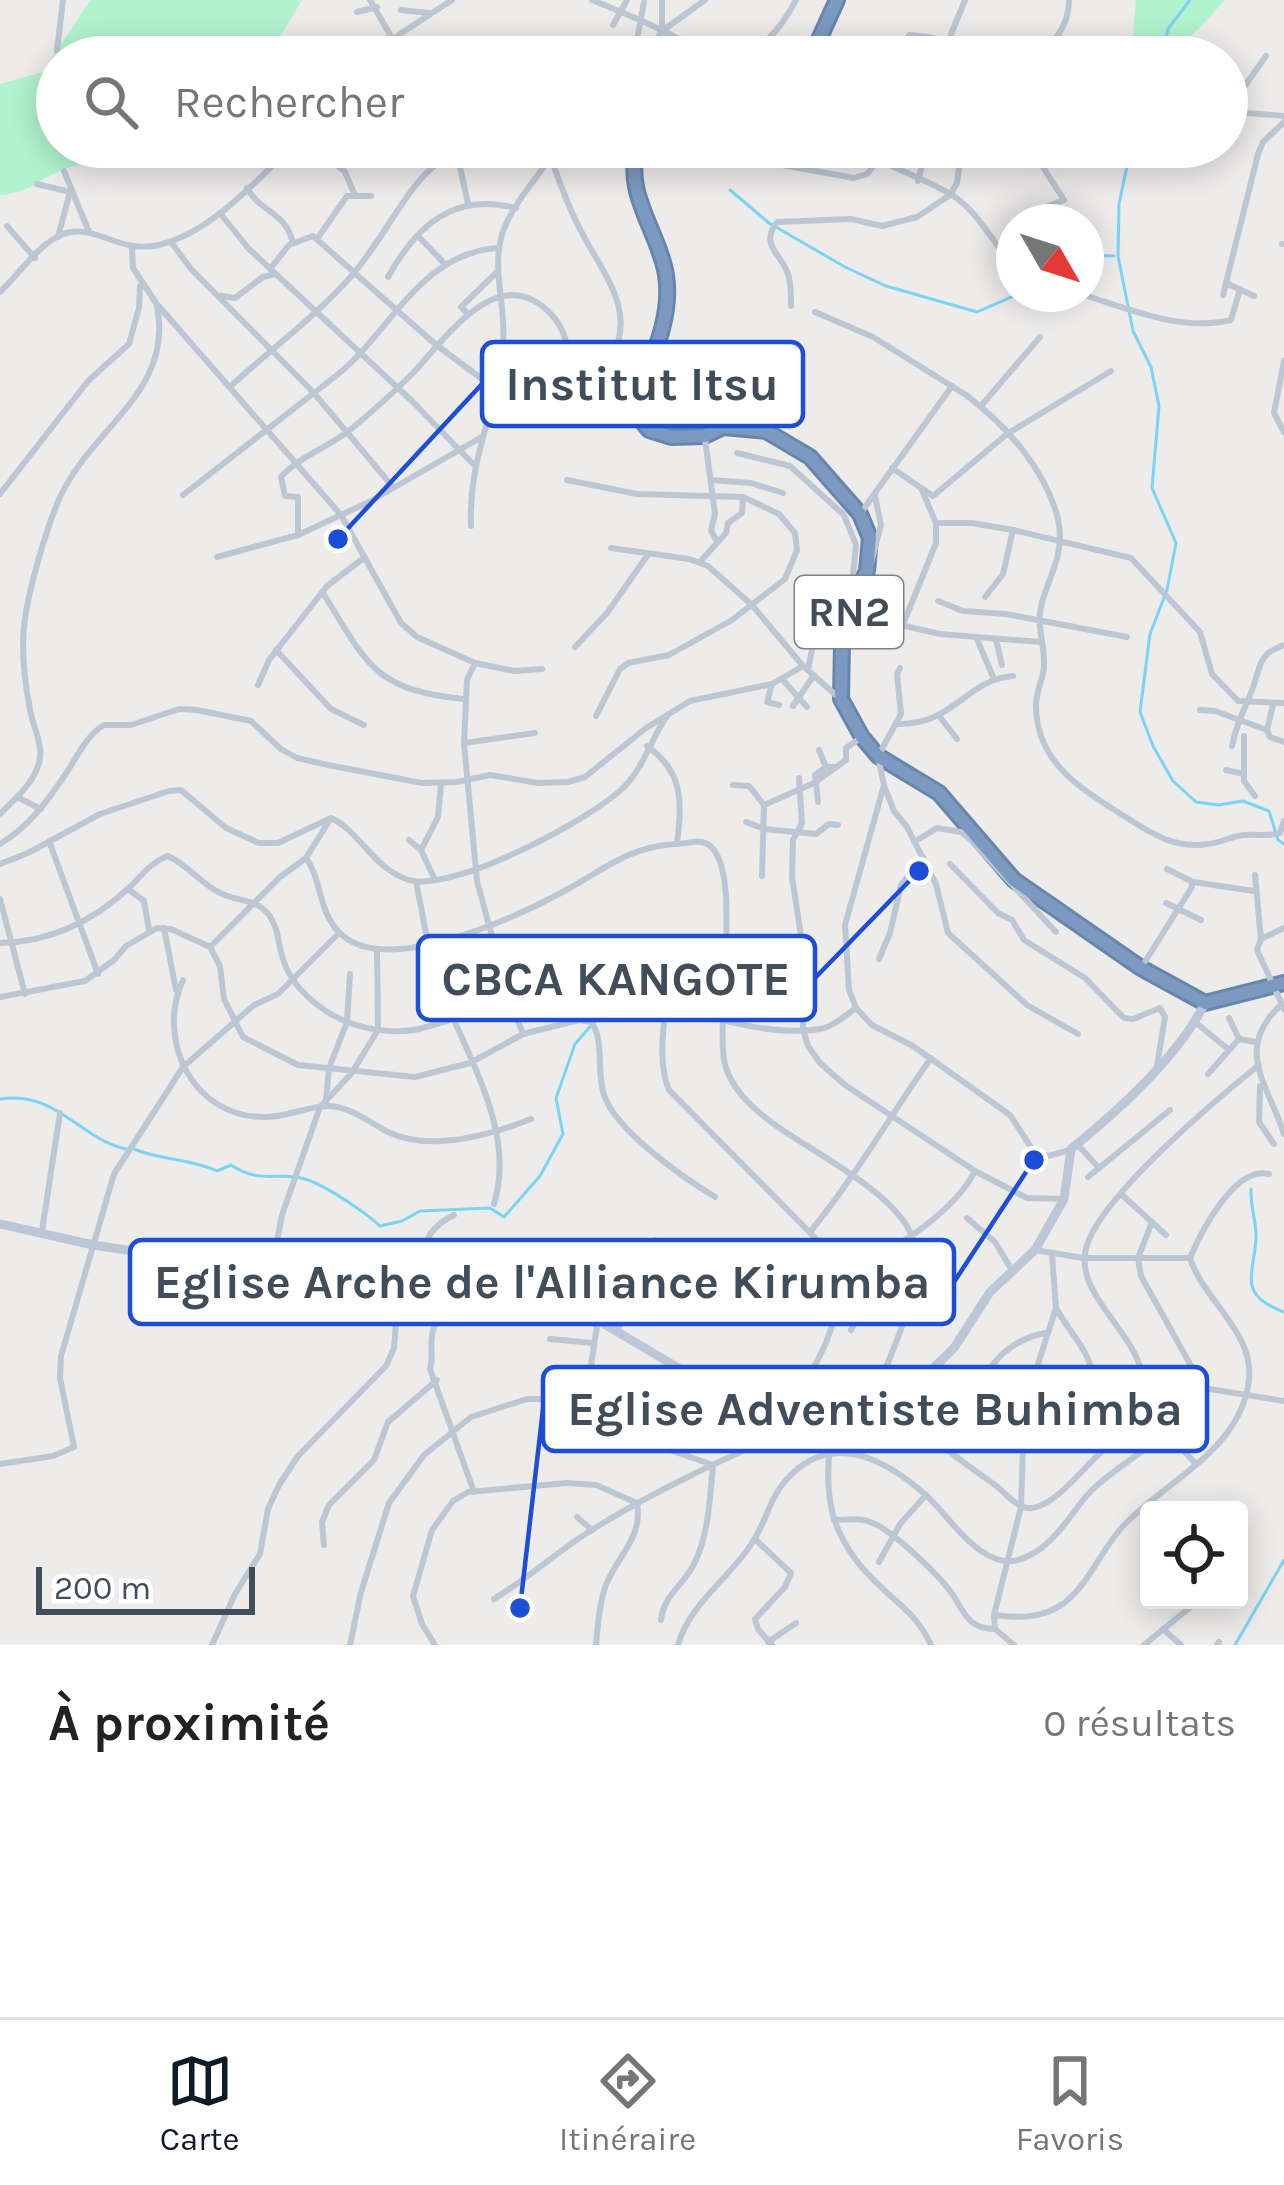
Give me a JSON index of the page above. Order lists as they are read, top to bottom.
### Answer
{
  "streets": {
    "highway": ["RN2"]
  },
  "places": [
    "Institut Itsu",
    "CBCA KANGOTE",
    "Eglise Arche de l'Alliance Kirumba",
    "Eglise Adventiste Buhimba"
  ],
  "scale_bar": "200 m",
  "north": "bottom right",
  "page": {
    "search": "Rechercher",
    "scale": "200 m",
    "heading": ["À proximité", "0 résultats"],
    "nav": ["Carte", "Itinéraire", "Favoris"]
  }
}
